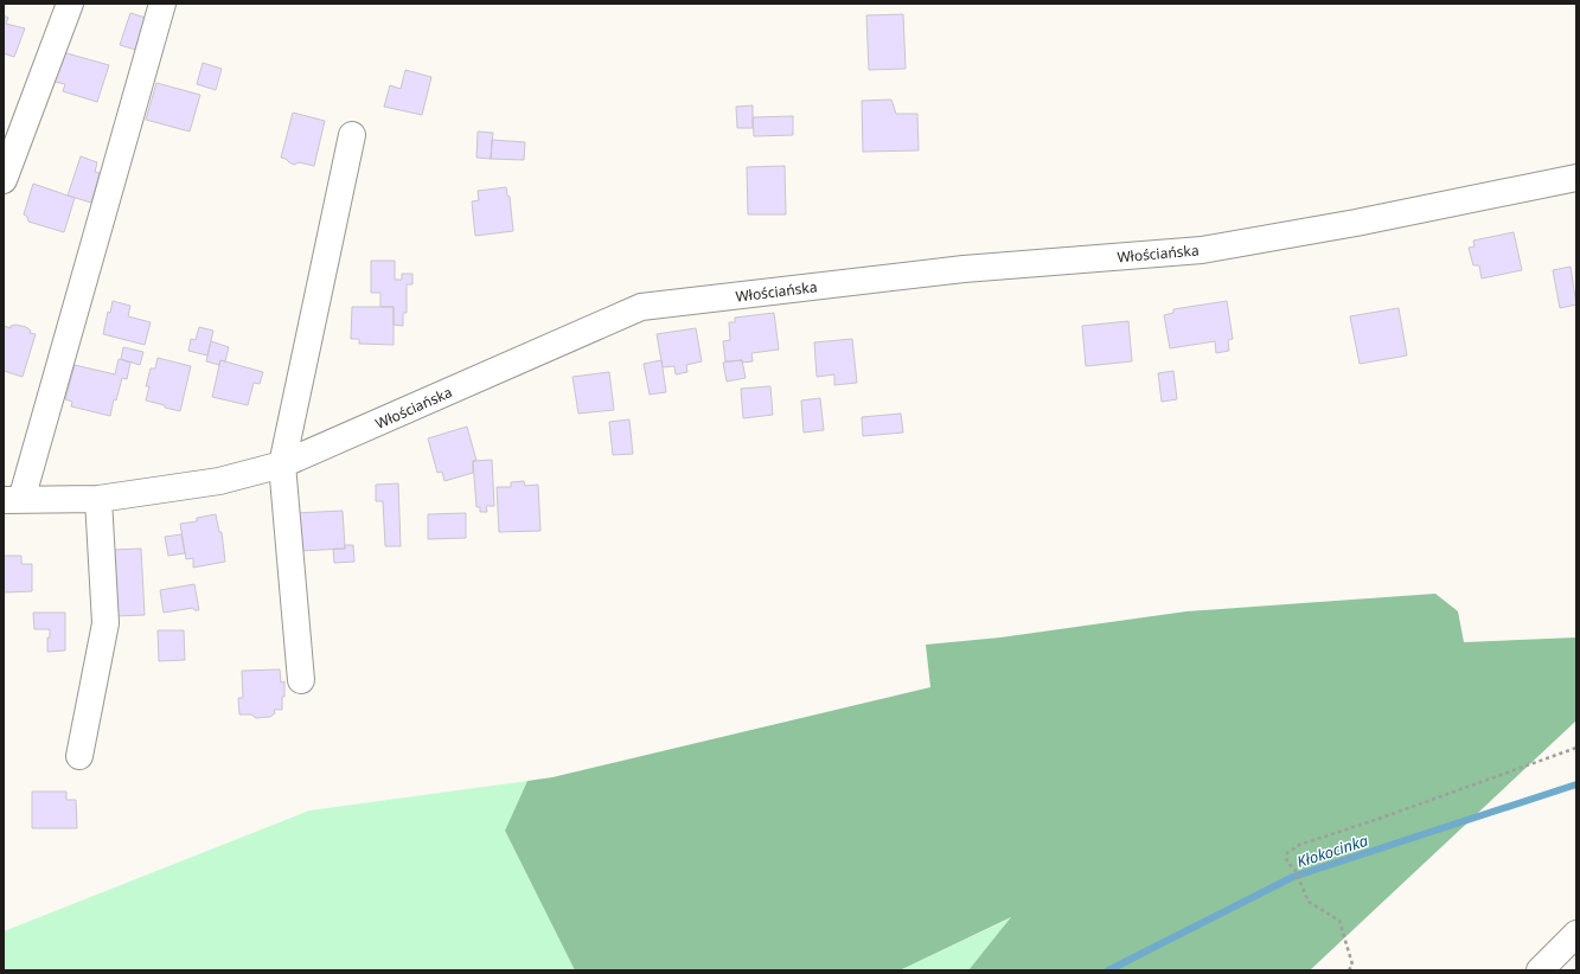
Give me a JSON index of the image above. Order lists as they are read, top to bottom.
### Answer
{
  "streets": {
    "main road": ["Włościańska"]
  },
  "water": ["Kłokocinka"]
}
